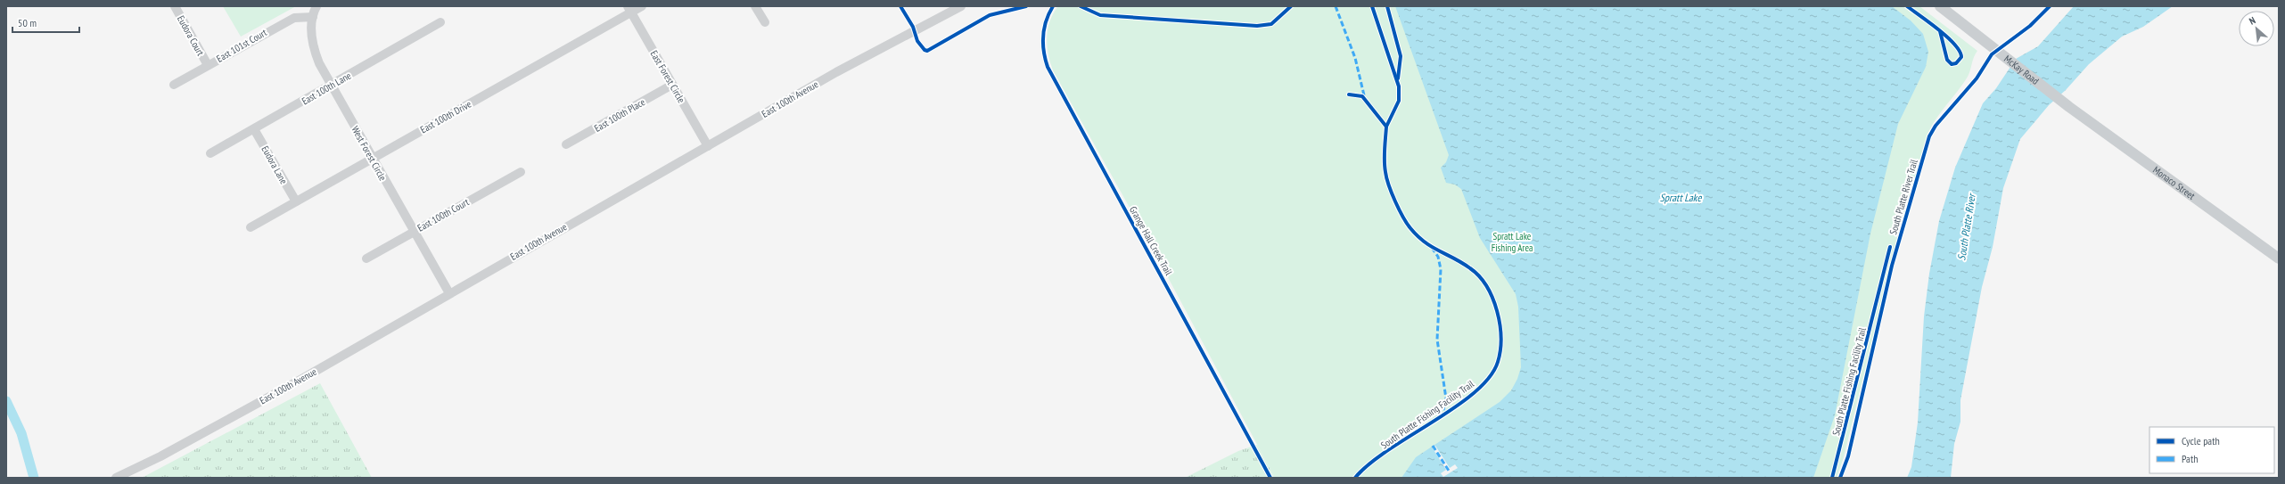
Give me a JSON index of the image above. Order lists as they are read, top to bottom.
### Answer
{
  "streets": {
    "main road": ["McKay Road", "Monaco Street"],
    "street": [
      "Eudora Court",
      "East 101st Court",
      "East Forest Circle",
      "East 100th Lane",
      "East 100th Avenue",
      "East 100th Place",
      "East 100th Drive",
      "West Forest Circle",
      "Eudora Lane",
      "East 100th Court"
    ],
    "cycle path": ["South Platte River Trail", "Grange Hall Creek Trail", "South Platte Fishing Facility Trail"]
  },
  "crossings": [
    ["Eudora Court", "East 101st Court"],
    ["East 101st Court", "West Forest Circle"],
    ["McKay Road", "Monaco Street"],
    ["East Forest Circle", "East 100th Avenue"],
    ["East Forest Circle", "East 100th Place"],
    ["East Forest Circle", "East 100th Drive"],
    ["East 100th Lane", "West Forest Circle"],
    ["East 100th Lane", "Eudora Lane"],
    ["East 100th Avenue", "West Forest Circle"],
    ["East 100th Drive", "West Forest Circle"],
    ["East 100th Drive", "Eudora Lane"],
    ["West Forest Circle", "East 100th Court"]
  ],
  "water": ["Spratt Lake", "South Platte River"],
  "parks": ["Spratt Lake Fishing Area"],
  "legend": ["Cycle path", "Path"],
  "scale_bar": "50 m",
  "north": "top left"
}
